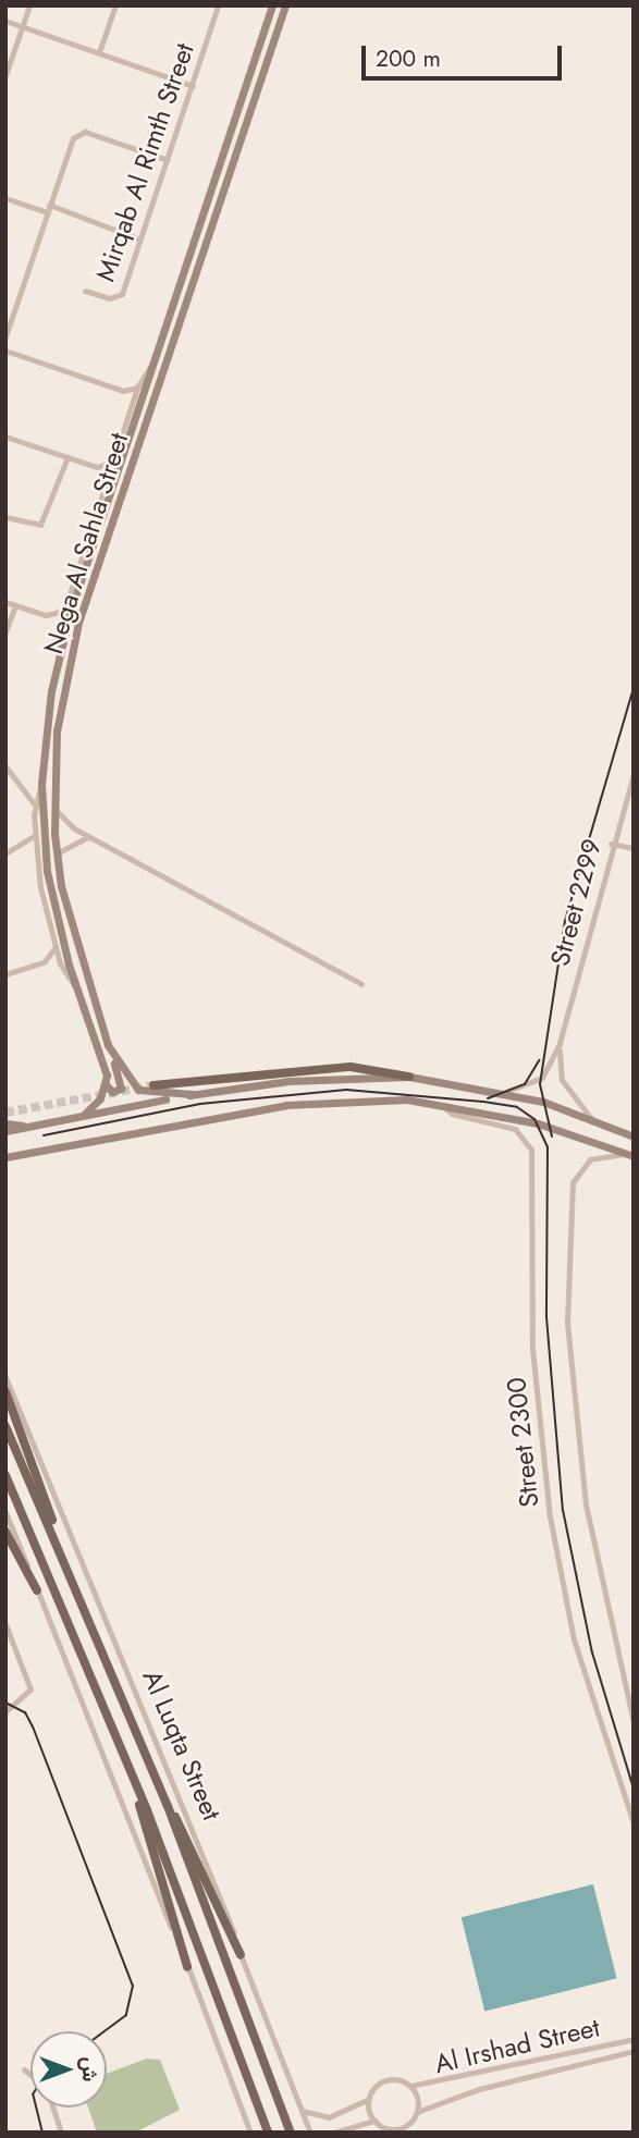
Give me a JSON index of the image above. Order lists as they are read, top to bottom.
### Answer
{
  "streets": {
    "main road": ["Al Luqta Street"],
    "street": [
      "Mirqab Al Rimth Street",
      "Nega Al Sahla Street",
      "Street 2299",
      "Street 2300",
      "Al Irshad Street"
    ]
  },
  "scale_bar": "200 m",
  "north": "right"
}
